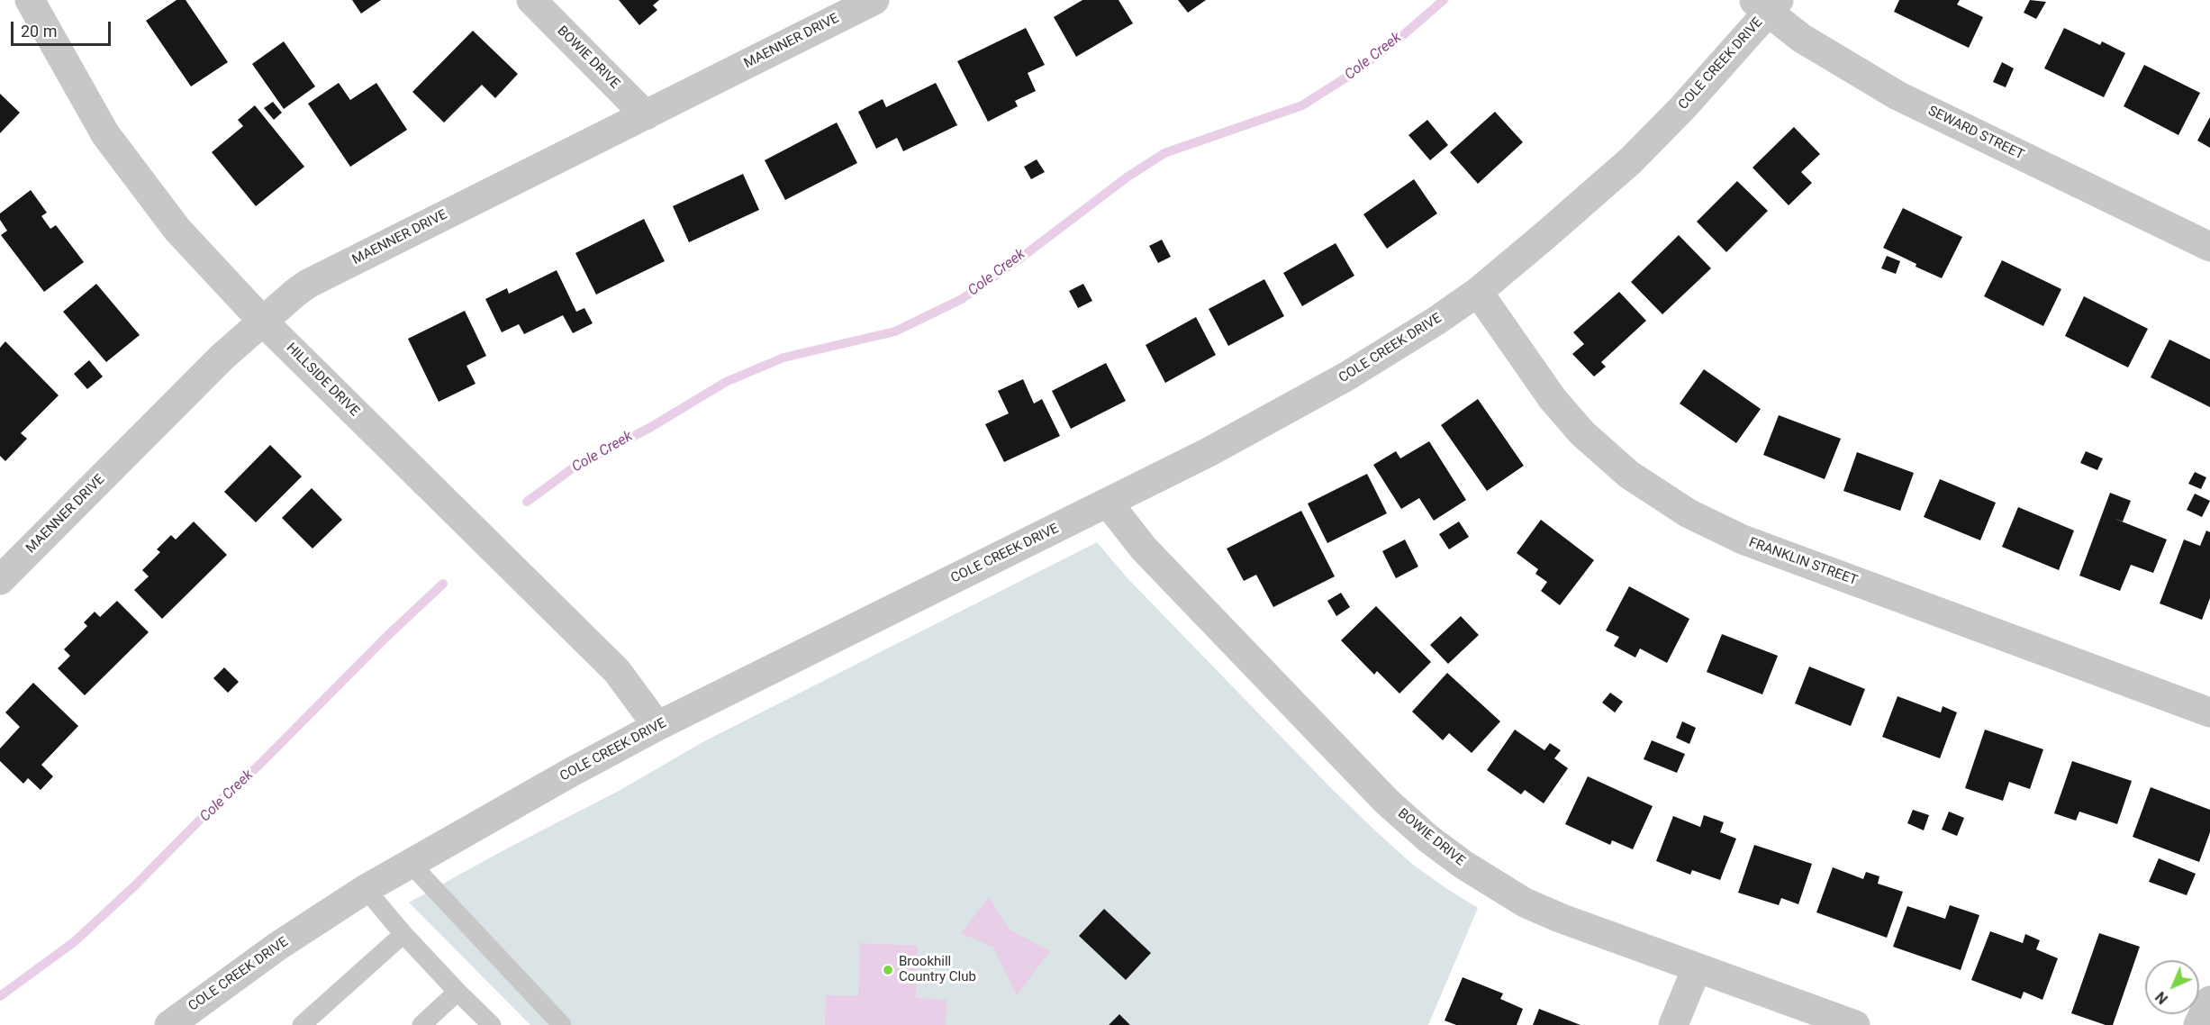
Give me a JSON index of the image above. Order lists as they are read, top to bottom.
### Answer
{
  "streets": {
    "street": [
      "MAENNER DRIVE",
      "BOWIE DRIVE",
      "COLE CREEK DRIVE",
      "SEWARD STREET",
      "HILLSIDE DRIVE",
      "FRANKLIN STREET"
    ]
  },
  "crossings": [
    ["MAENNER DRIVE", "BOWIE DRIVE"],
    ["MAENNER DRIVE", "HILLSIDE DRIVE"],
    ["BOWIE DRIVE", "COLE CREEK DRIVE"],
    ["COLE CREEK DRIVE", "SEWARD STREET"],
    ["COLE CREEK DRIVE", "HILLSIDE DRIVE"],
    ["COLE CREEK DRIVE", "FRANKLIN STREET"]
  ],
  "water": ["Cole Creek"],
  "places": ["Brookhill Country Club"],
  "scale_bar": "20 m",
  "north": "bottom left"
}
